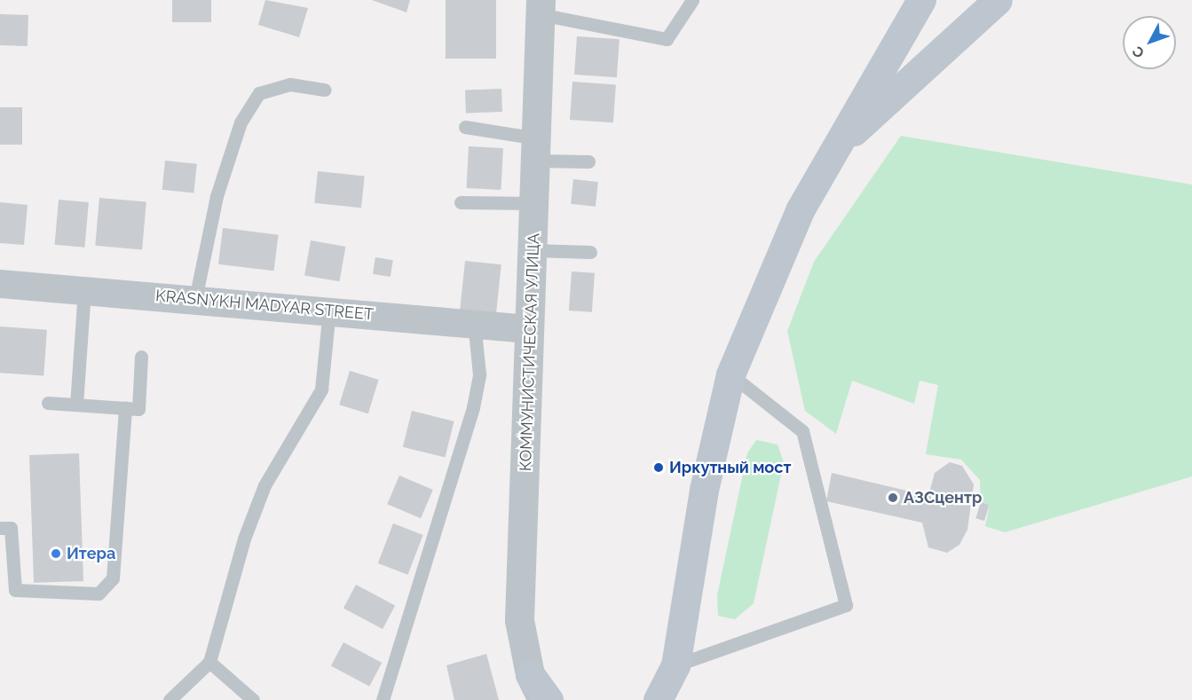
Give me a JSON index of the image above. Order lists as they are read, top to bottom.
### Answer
{
  "streets": {
    "street": ["KRASNYKH MADYAR STREET", "КОММУНИСТИЧЕСКАЯ УЛИЦА"]
  },
  "crossings": [
    ["KRASNYKH MADYAR STREET", "КОММУНИСТИЧЕСКАЯ УЛИЦА"]
  ],
  "places": ["Иркутный мост", "АЗСцентр", "Итера"],
  "north": "bottom left"
}
